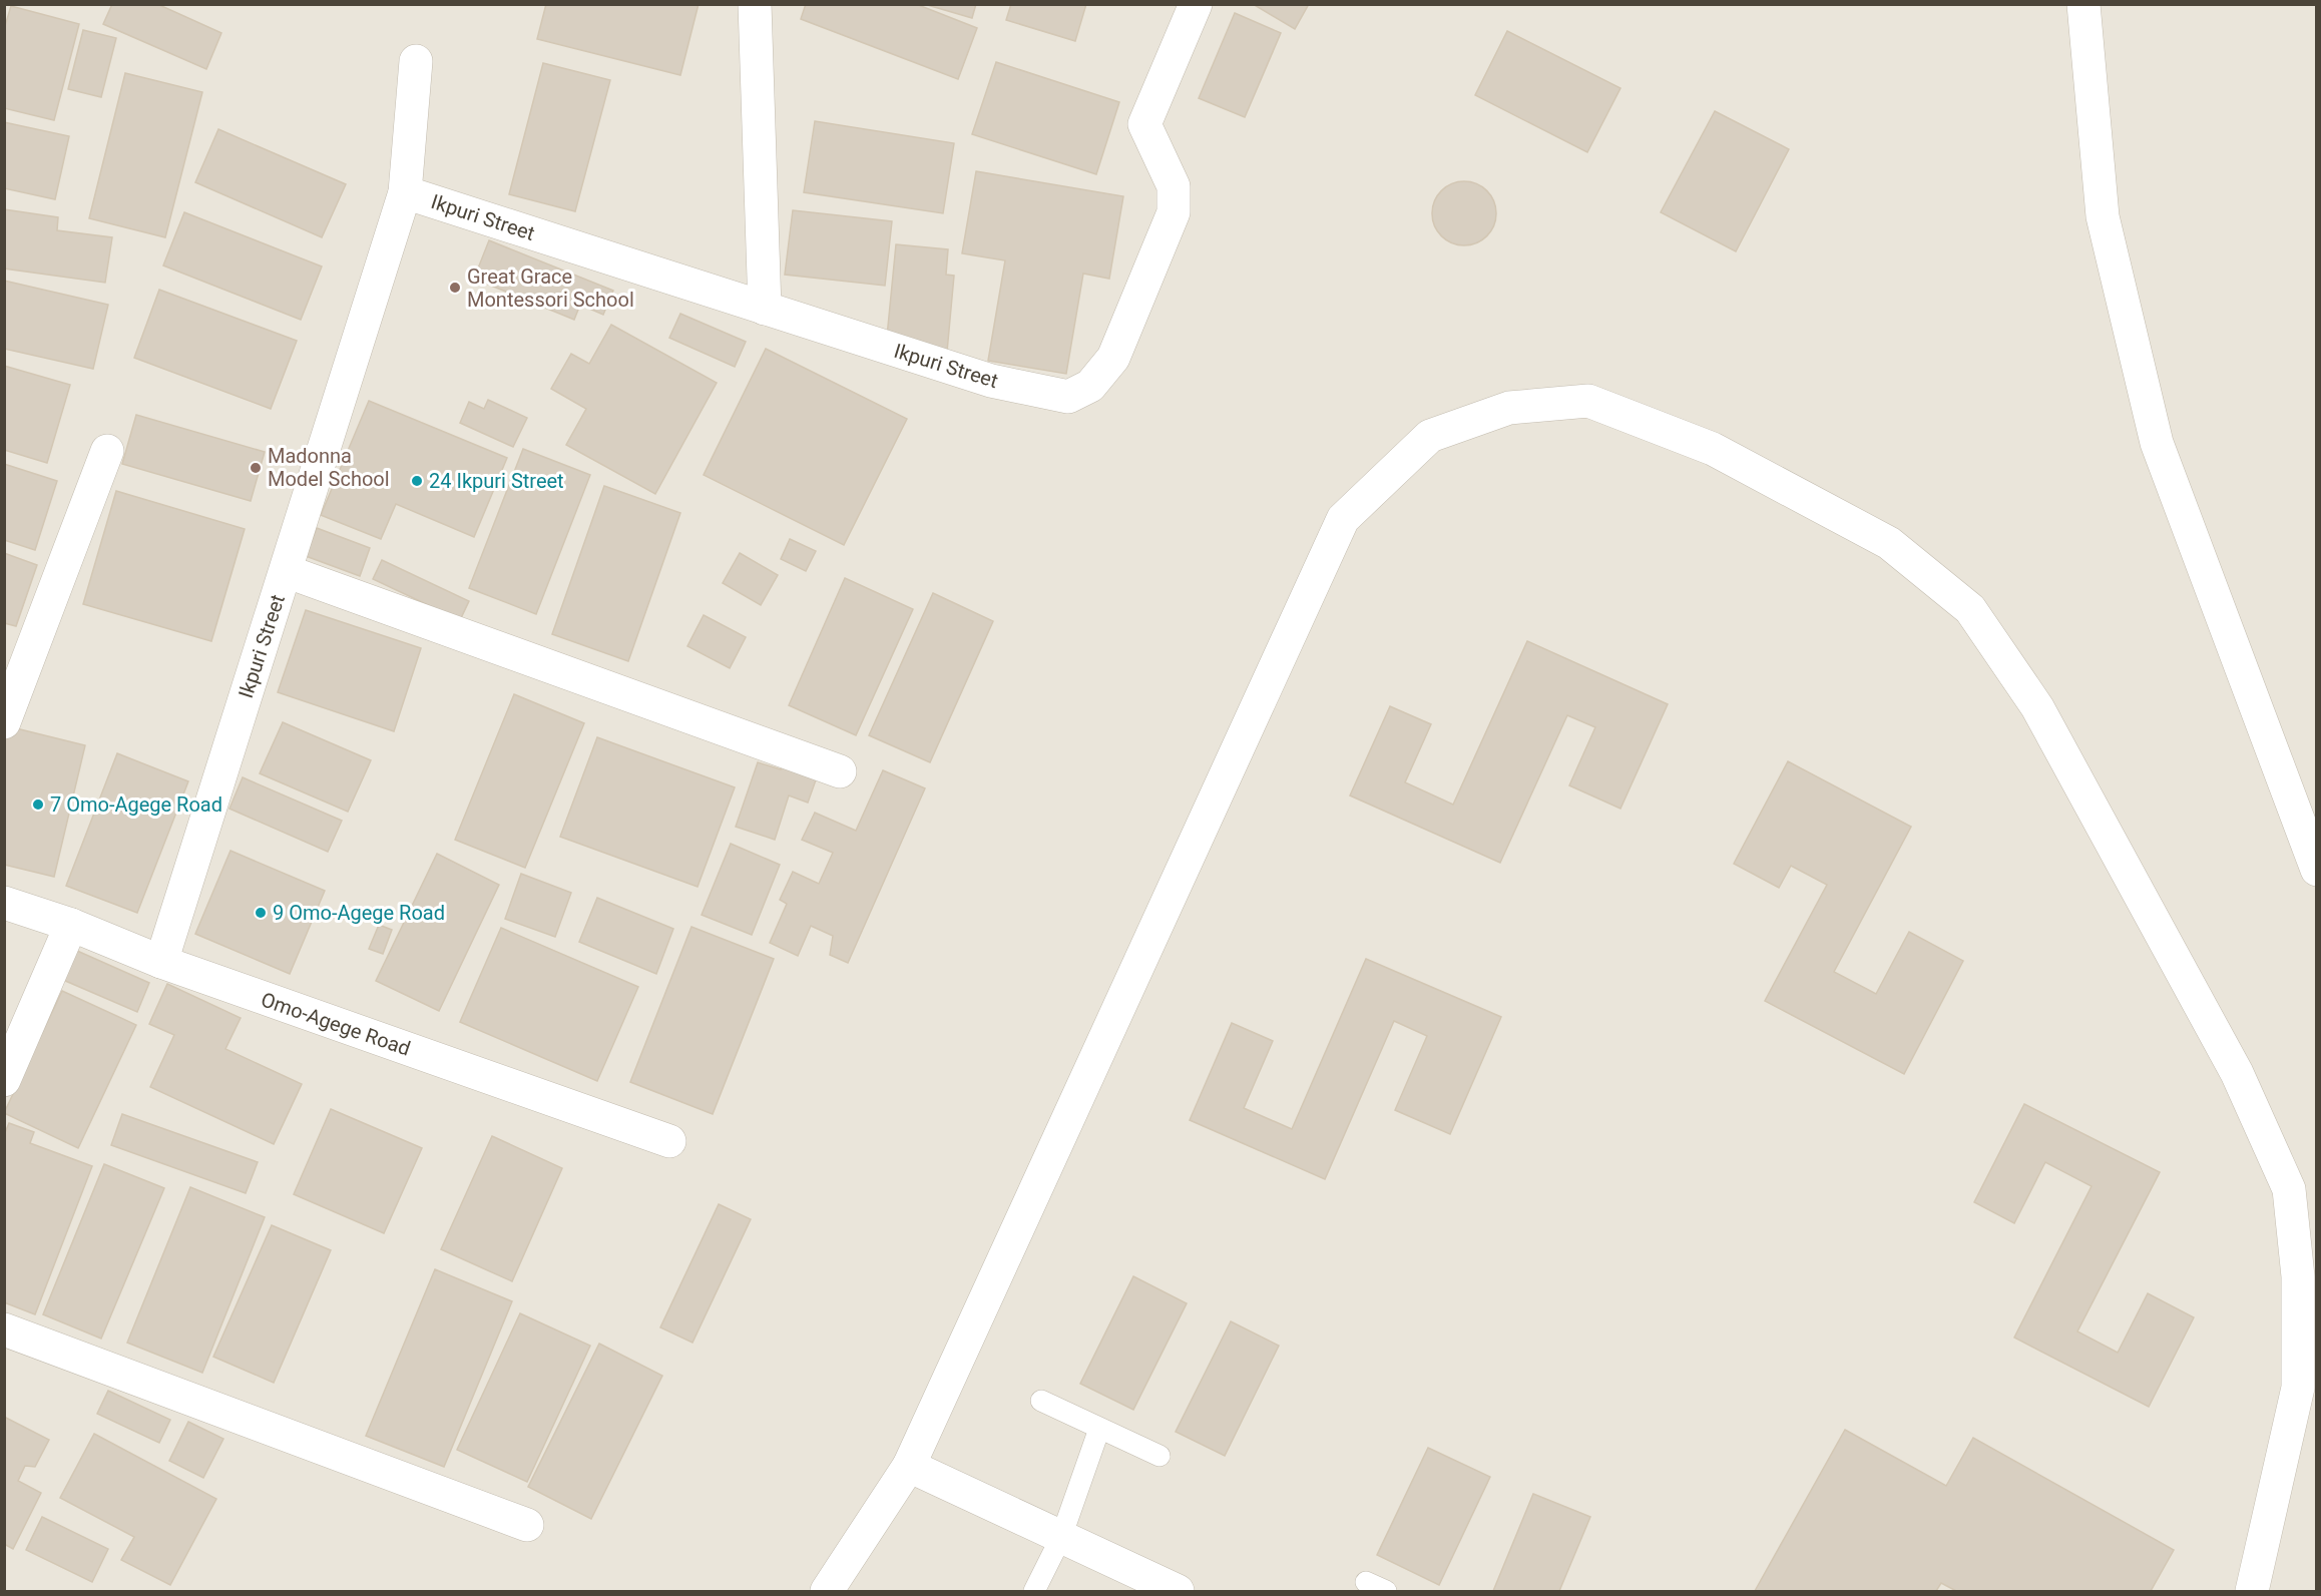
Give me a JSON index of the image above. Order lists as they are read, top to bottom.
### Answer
{
  "streets": {
    "street": ["Ikpuri Street", "Omo-Agege Road"]
  },
  "crossings": [
    ["Ikpuri Street", "Omo-Agege Road"]
  ],
  "places": [
    "Great Grace Montessori School",
    "Madonna Model School",
    "24 Ikpuri Street",
    "7 Omo-Agege Road",
    "9 Omo-Agege Road"
  ]
}
